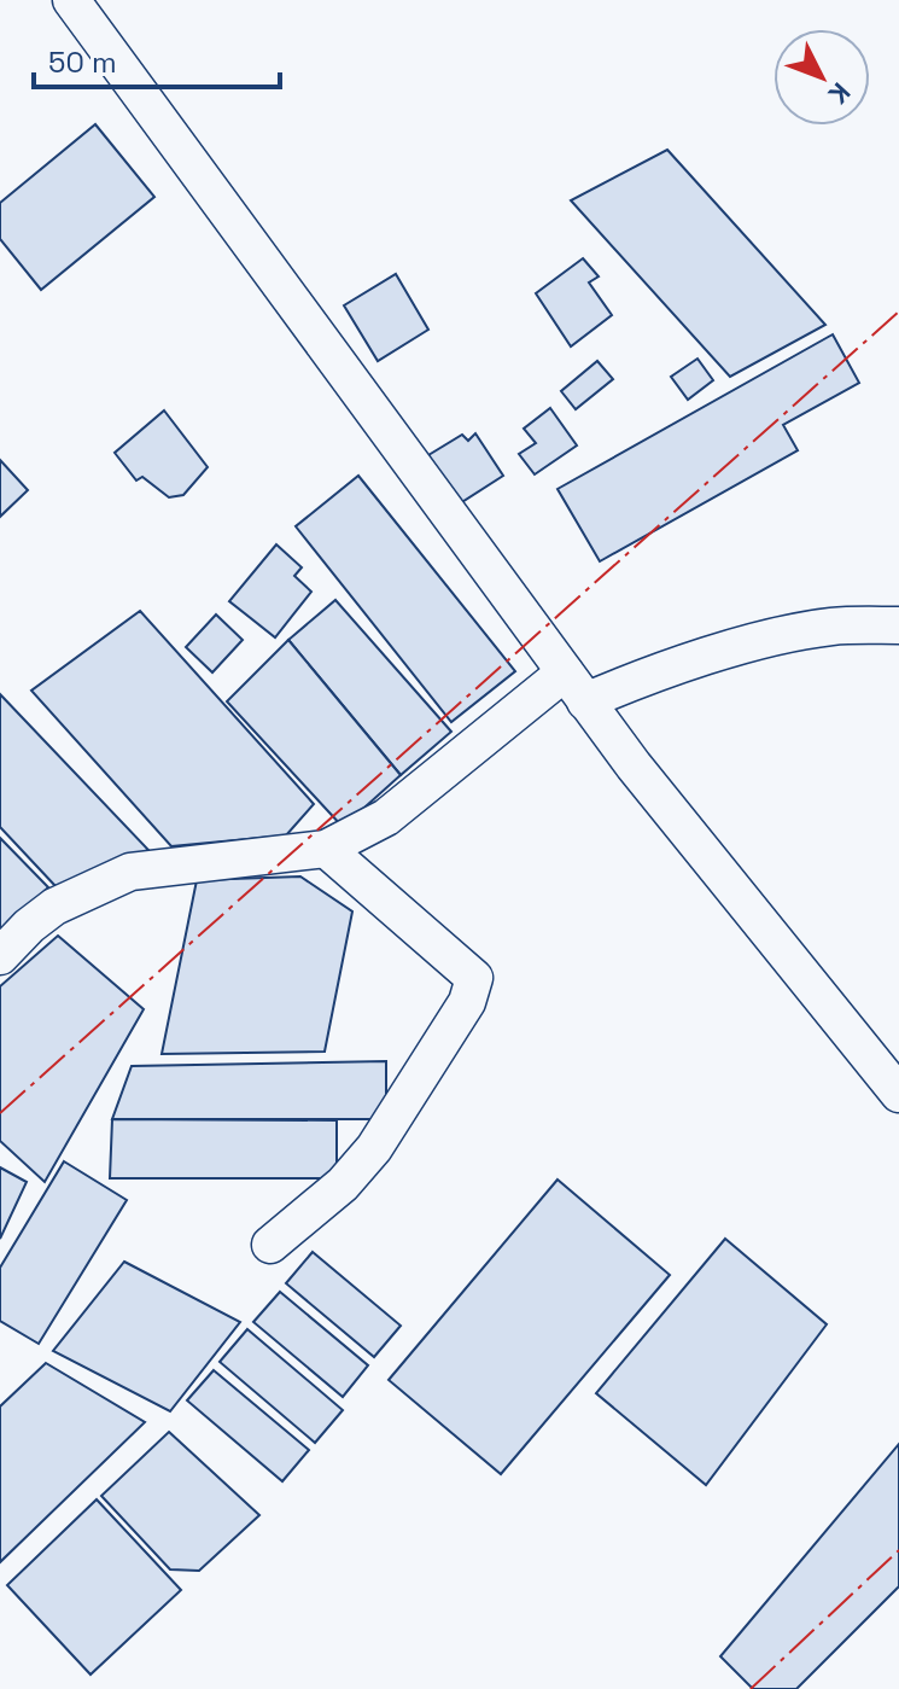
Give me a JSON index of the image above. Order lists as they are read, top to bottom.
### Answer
{
  "scale_bar": "50 m",
  "north": "bottom right"
}
